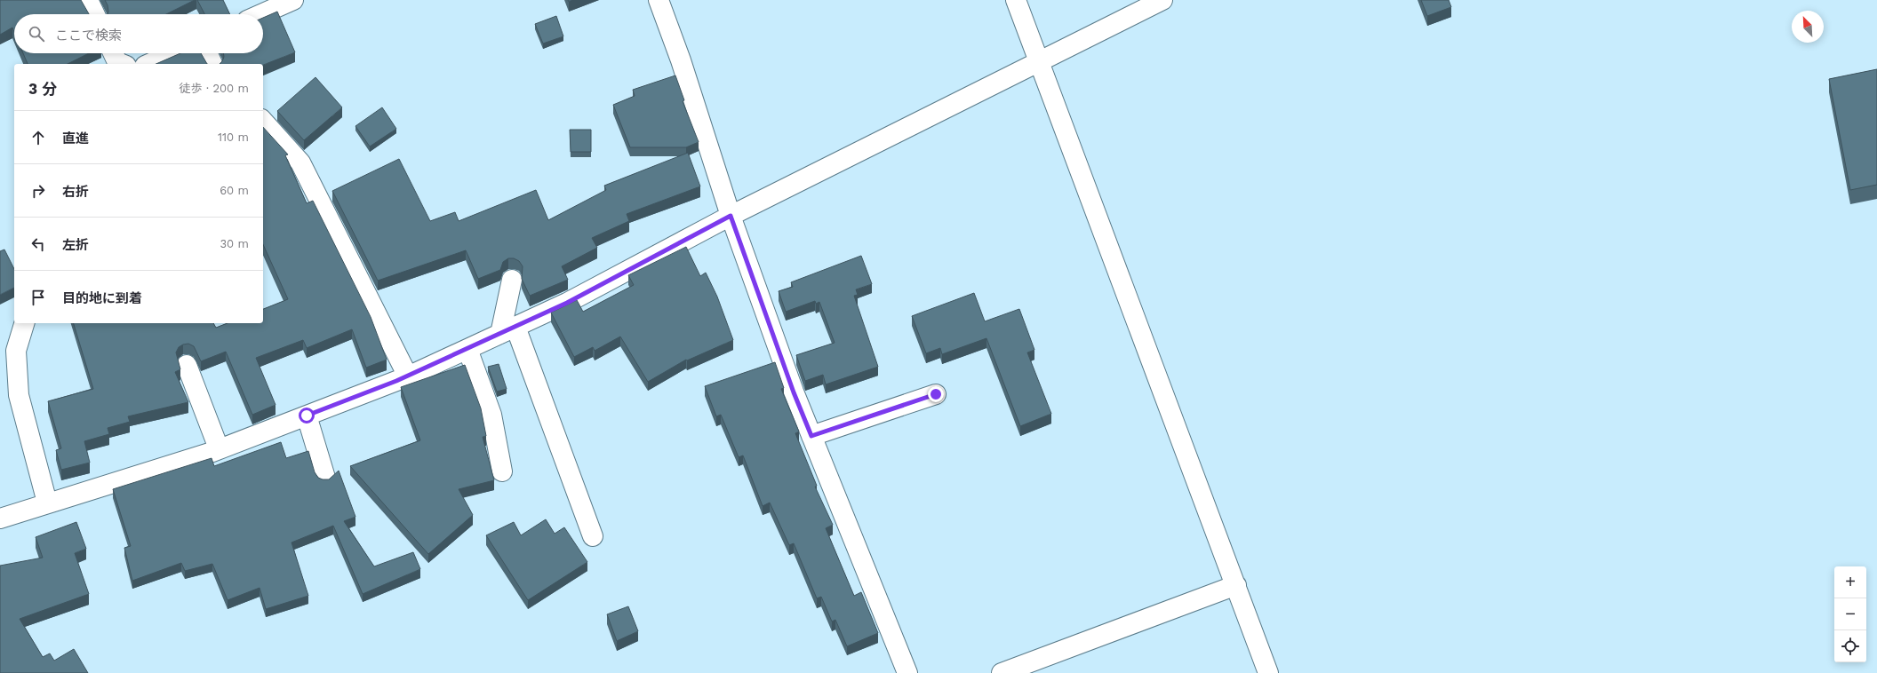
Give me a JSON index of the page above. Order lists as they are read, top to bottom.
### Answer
{
  "north": "top left",
  "page": {
    "search": "ここで検索",
    "heading": ["3 分", "徒歩 · 200 m"],
    "list": [
      ["直進", "110 m"],
      ["右折", "60 m"],
      ["左折", "30 m"],
      "目的地に到着"
    ],
    "map_buttons": ["+", "−"]
  }
}
